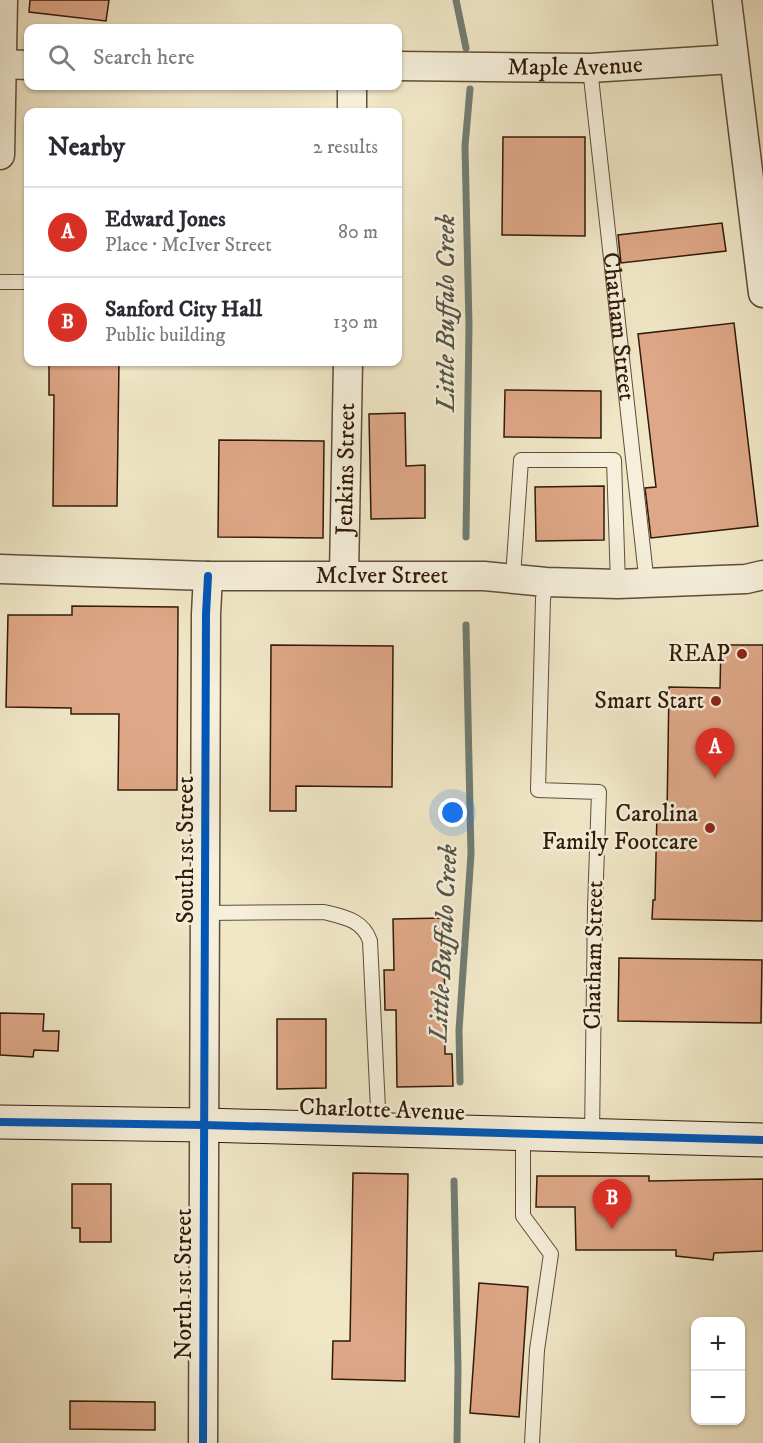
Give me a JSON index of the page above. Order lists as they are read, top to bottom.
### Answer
{
  "streets": {
    "street": [
      "Maple Avenue",
      "Jenkins Street",
      "McIver Street",
      "South 1st Street",
      "Charlotte Avenue",
      "North 1st Street"
    ],
    "lane": ["Chatham Street"]
  },
  "crossings": [
    ["Maple Avenue", "Chatham Street"],
    ["Chatham Street", "McIver Street"],
    ["Chatham Street", "Charlotte Avenue"],
    ["Jenkins Street", "McIver Street"],
    ["McIver Street", "South 1st Street"],
    ["South 1st Street", "Charlotte Avenue"],
    ["South 1st Street", "North 1st Street"],
    ["Charlotte Avenue", "North 1st Street"]
  ],
  "water": ["Little Buffalo Creek"],
  "places": ["REAP", "Smart Start", "Carolina Family Footcare"],
  "page": {
    "search": "Search here",
    "heading": ["Nearby", "2 results"],
    "list": [
      {
        "mark": "A",
        "name": "Edward Jones",
        "note": "Place · McIver Street",
        "value": "80 m"
      },
      {
        "mark": "B",
        "name": "Sanford City Hall",
        "note": "Public building",
        "value": "130 m"
      }
    ],
    "pins": ["A", "B"],
    "map_buttons": ["+", "−"]
  }
}
